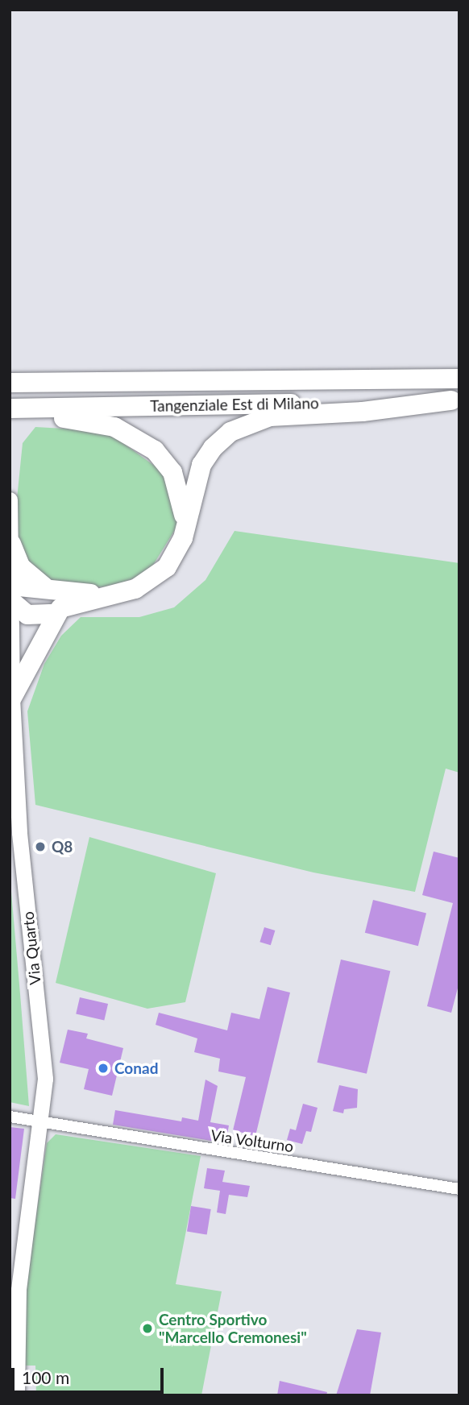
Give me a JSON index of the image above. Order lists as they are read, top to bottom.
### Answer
{
  "streets": {
    "highway": ["Tangenziale Est di Milano"],
    "street": ["Via Quarto", "Via Volturno"]
  },
  "crossings": [
    ["Via Quarto", "Via Volturno"]
  ],
  "places": ["Q8", "Conad", "Centro Sportivo \"Marcello Cremonesi\""],
  "scale_bar": "100 m"
}
